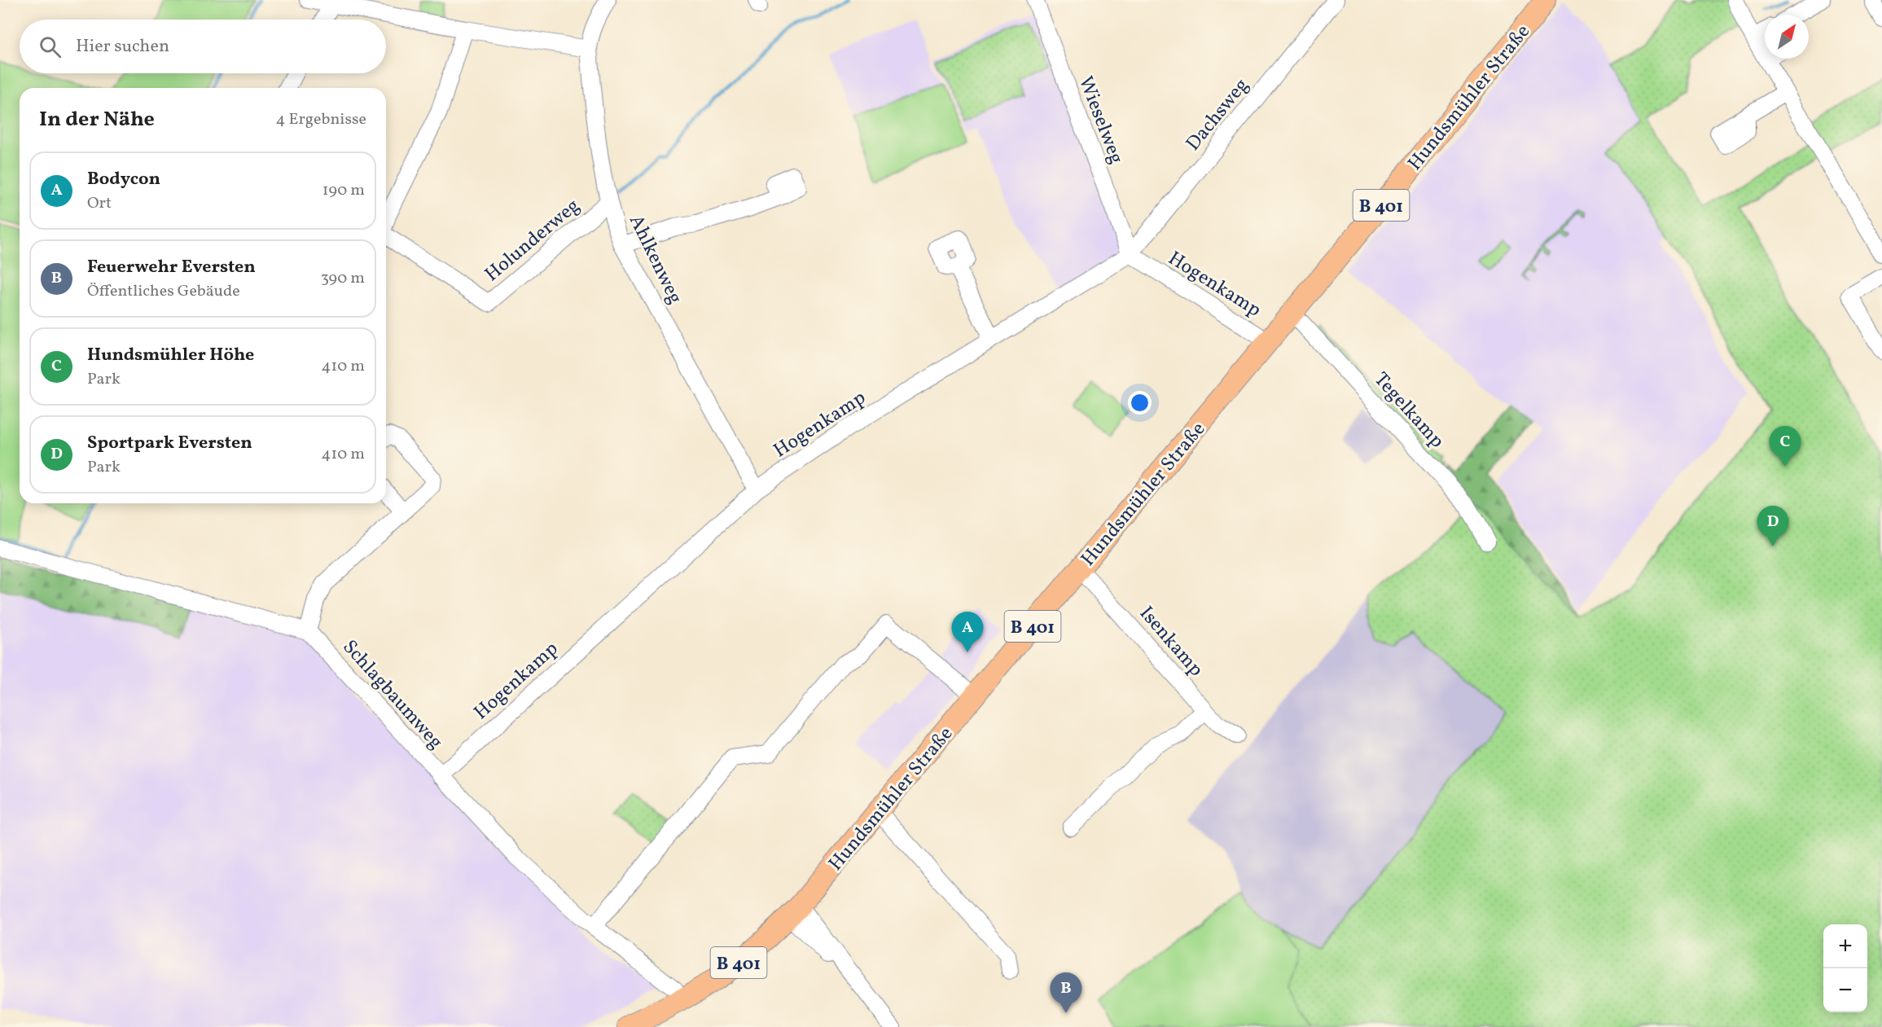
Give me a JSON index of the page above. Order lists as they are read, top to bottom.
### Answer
{
  "streets": {
    "main road": ["Hundsmühler Straße", "B 401"],
    "street": [
      "Dachsweg",
      "Wieselweg",
      "Holunderweg",
      "Ahlkenweg",
      "Hogenkamp",
      "Tegelkamp",
      "Isenkamp",
      "Schlagbaumweg"
    ]
  },
  "crossings": [
    ["Hundsmühler Straße", "B 401"],
    ["Hundsmühler Straße", "Hogenkamp"],
    ["Hundsmühler Straße", "Tegelkamp"],
    ["Hundsmühler Straße", "Isenkamp"],
    ["Dachsweg", "Wieselweg"],
    ["Dachsweg", "Hogenkamp"],
    ["Wieselweg", "Hogenkamp"],
    ["B 401", "Schlagbaumweg"],
    ["Holunderweg", "Ahlkenweg"],
    ["Ahlkenweg", "Hogenkamp"],
    ["Hogenkamp", "Schlagbaumweg"]
  ],
  "north": "top right",
  "page": {
    "search": "Hier suchen",
    "heading": ["In der Nähe", "4 Ergebnisse"],
    "list": [
      {
        "mark": "A",
        "name": "Bodycon",
        "note": "Ort",
        "value": "190 m"
      },
      {
        "mark": "B",
        "name": "Feuerwehr Eversten",
        "note": "Öffentliches Gebäude",
        "value": "390 m"
      },
      {
        "mark": "C",
        "name": "Hundsmühler Höhe",
        "note": "Park",
        "value": "410 m"
      },
      {
        "mark": "D",
        "name": "Sportpark Eversten",
        "note": "Park",
        "value": "410 m"
      }
    ],
    "pins": [
      "C",
      "D",
      "A",
      "B"
    ],
    "map_buttons": ["+", "−"]
  }
}
